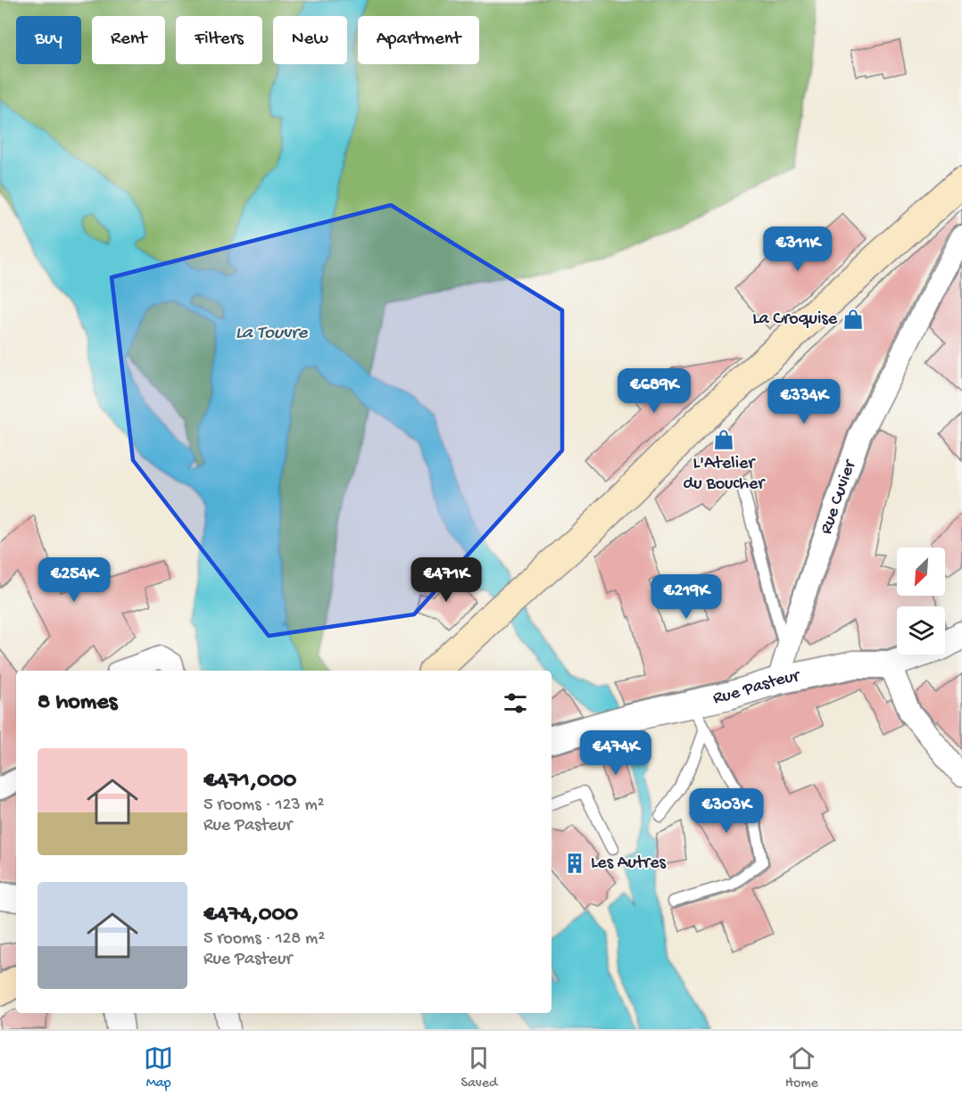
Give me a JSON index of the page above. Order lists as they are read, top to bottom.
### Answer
{
  "streets": {
    "street": ["Rue Cuvier", "Rue Pasteur"]
  },
  "crossings": [
    ["Rue Cuvier", "Rue Pasteur"]
  ],
  "water": ["La Touvre"],
  "places": {
    "shop": ["La Croquise", "L'Atelier du Boucher"],
    "building": ["Les Autres"]
  },
  "north": "bottom left",
  "page": {
    "chip": [
      "Buy",
      "Rent",
      "Filters",
      "New",
      "Apartment"
    ],
    "price": [
      "€311K",
      "€689K",
      "€334K",
      "€254K",
      "€471K",
      "€219K",
      "€474K",
      "€303K"
    ],
    "heading": "8 homes",
    "list": [
      {
        "name": "€471,000",
        "note": "5 rooms · 123 m² · Rue Pasteur"
      },
      {
        "name": "€474,000",
        "note": "5 rooms · 128 m² · Rue Pasteur"
      }
    ],
    "tabs": ["Map", "Saved", "Home"]
  }
}
